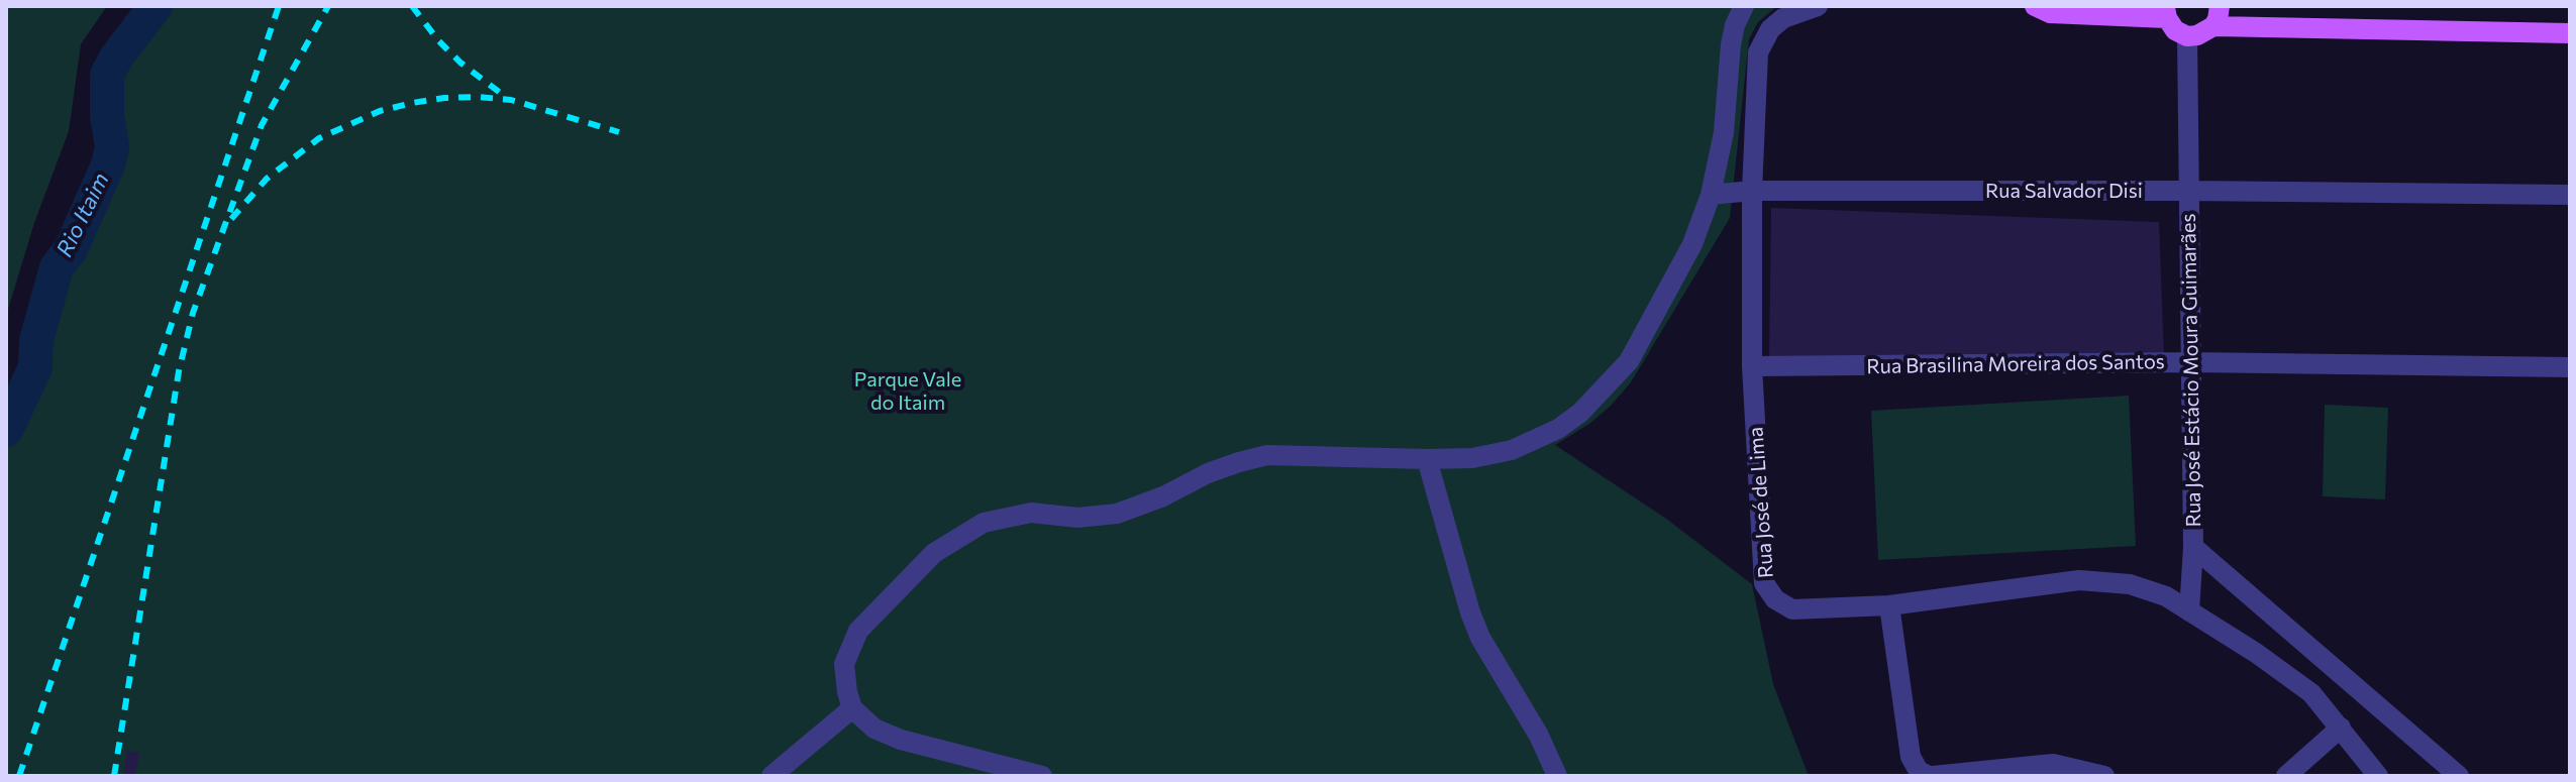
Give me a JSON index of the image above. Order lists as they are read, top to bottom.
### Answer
{
  "streets": {
    "street": [
      "Rua Salvador Disi",
      "Rua Brasilina Moreira dos Santos",
      "Rua José Estácio Moura Guimarães",
      "Rua José de Lima"
    ]
  },
  "crossings": [
    ["Rua Salvador Disi", "Rua José Estácio Moura Guimarães"],
    ["Rua Salvador Disi", "Rua José de Lima"],
    ["Rua Brasilina Moreira dos Santos", "Rua José Estácio Moura Guimarães"],
    ["Rua Brasilina Moreira dos Santos", "Rua José de Lima"]
  ],
  "water": ["Rio Itaim"],
  "parks": ["Parque Vale do Itaim"]
}
